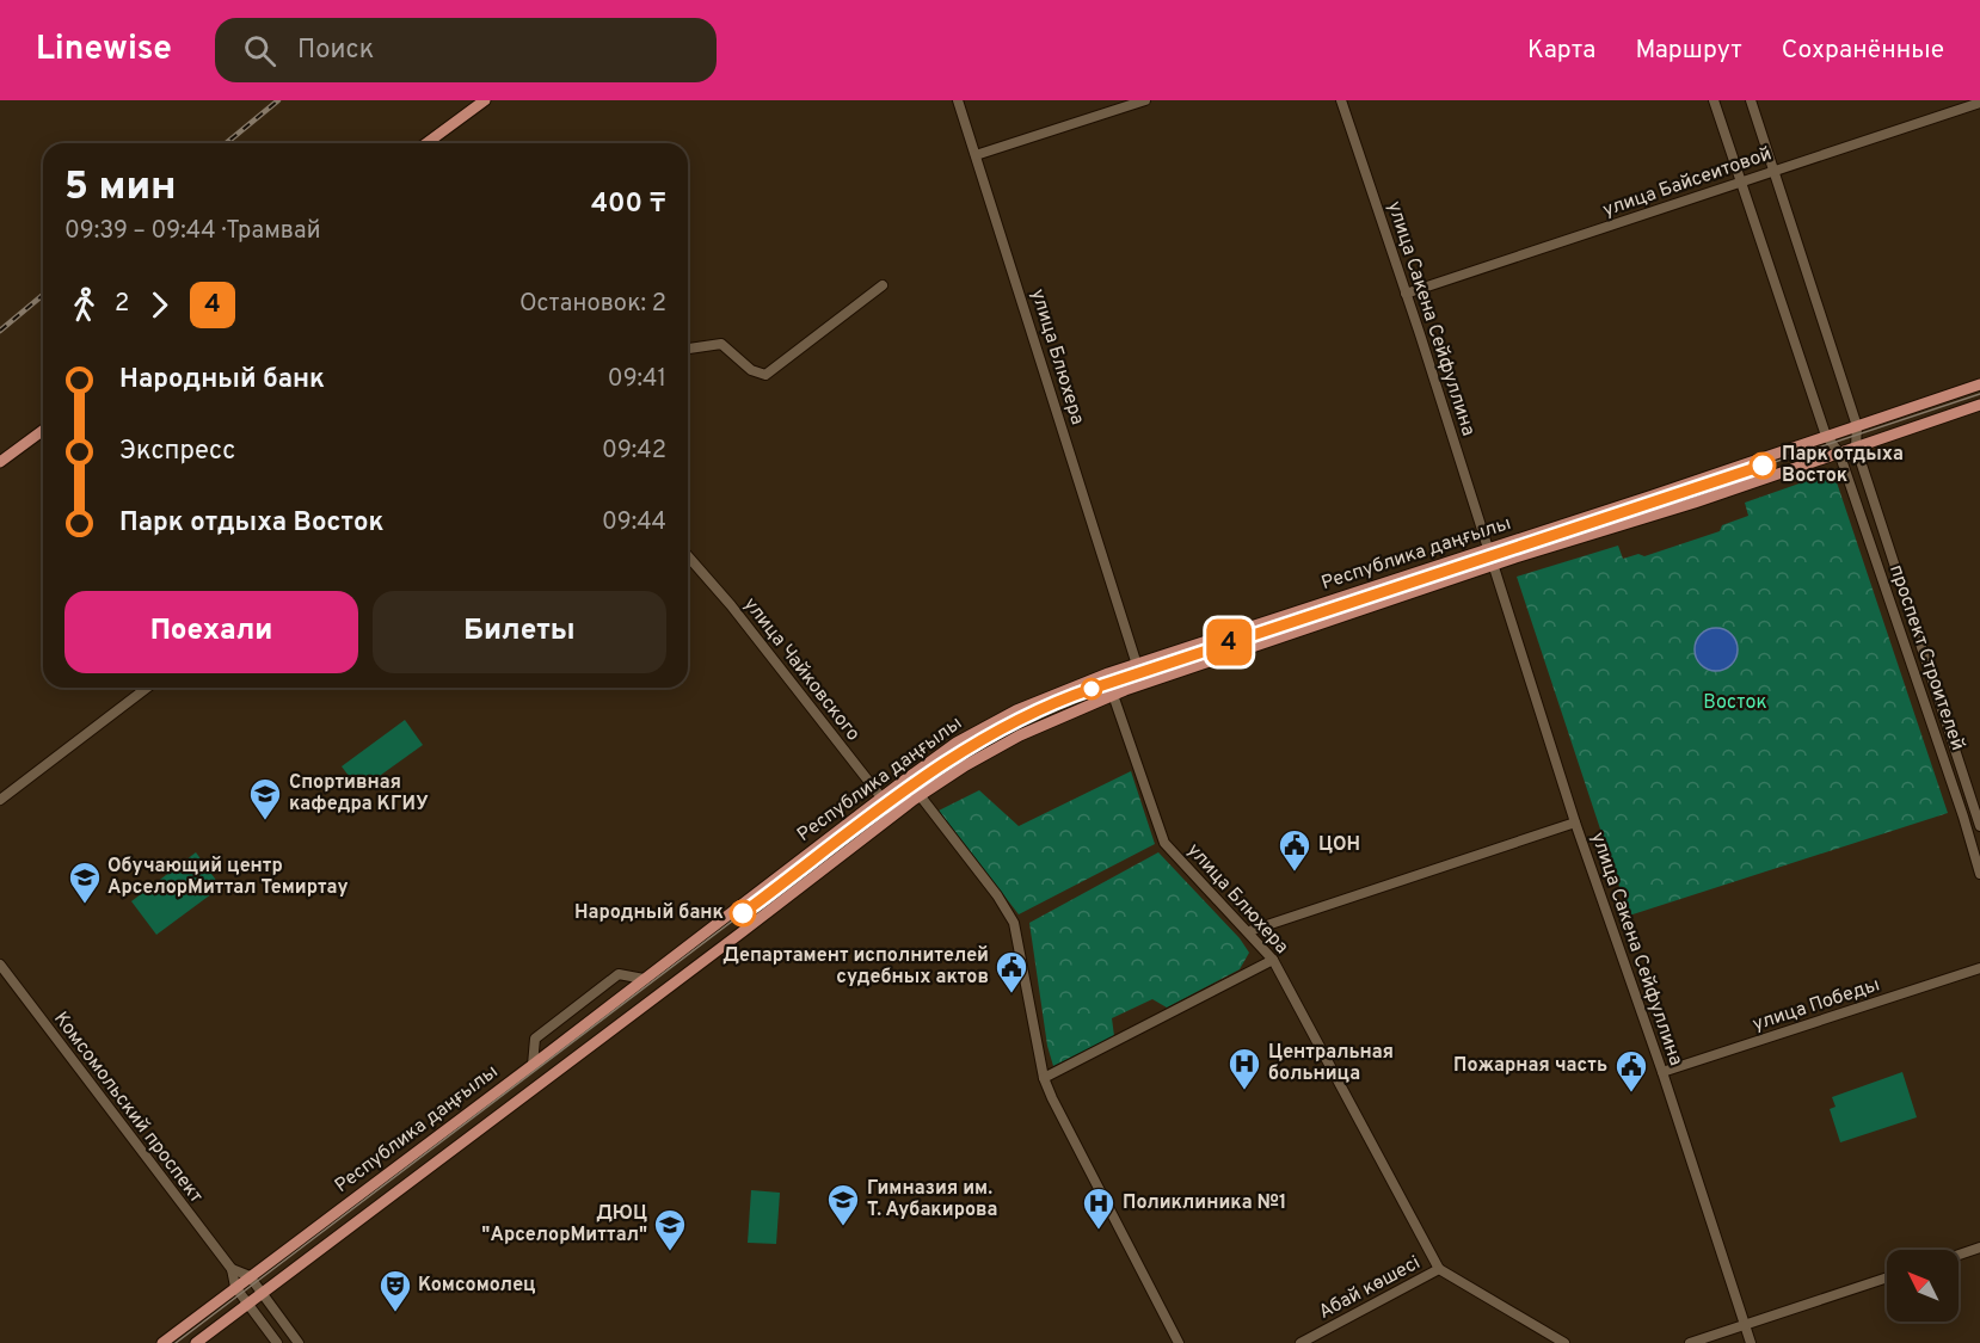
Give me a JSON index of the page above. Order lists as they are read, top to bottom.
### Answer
{
  "streets": {
    "main road": ["Республика даңғылы"],
    "street": [
      "улица Байсеитовой",
      "улица Сакена Сейфуллина",
      "улица Блюхера",
      "проспект Строителей",
      "улица Чайковского",
      "улица Победы",
      "Комсомольский проспект",
      "Абай көшесі"
    ]
  },
  "crossings": [
    ["улица Байсеитовой", "улица Сакена Сейфуллина"],
    ["улица Сакена Сейфуллина", "Республика даңғылы"],
    ["улица Сакена Сейфуллина", "улица Победы"],
    ["улица Блюхера", "Республика даңғылы"],
    ["улица Блюхера", "Абай көшесі"],
    ["Республика даңғылы", "проспект Строителей"],
    ["Республика даңғылы", "улица Чайковского"]
  ],
  "parks": ["Восток"],
  "places": {
    "other": ["Парк отдыха Восток", "Народный банк"],
    "school or university": [
      "Спортивная кафедра КГИУ",
      "Обучающий центр АрселорМиттал Темиртау",
      "Гимназия им. Т. Аубакирова",
      "ДЮЦ \"АрселорМиттал\""
    ],
    "public building": ["ЦОН", "Департамент исполнителей судебных актов", "Пожарная часть"],
    "hospital": ["Центральная больница", "Поликлиника №1"],
    "theatre": ["Комсомолец"]
  },
  "lines": ["tram line 4"],
  "north": "top left",
  "page": {
    "header": "Linewise",
    "search": "Поиск",
    "nav": ["Карта", "Маршрут", "Сохранённые"],
    "on_map": "4",
    "heading": ["5 мин", "09:39 – 09:44 · Трамвай", "400 ₸"],
    "legs": ["2", "4", "Остановок: 2"],
    "list": [
      {
        "name": "Народный банк",
        "value": "09:41"
      },
      {
        "name": "Экспресс",
        "value": "09:42"
      },
      {
        "name": "Парк отдыха Восток",
        "value": "09:44"
      }
    ],
    "buttons": ["Поехали", "Билеты"]
  }
}
